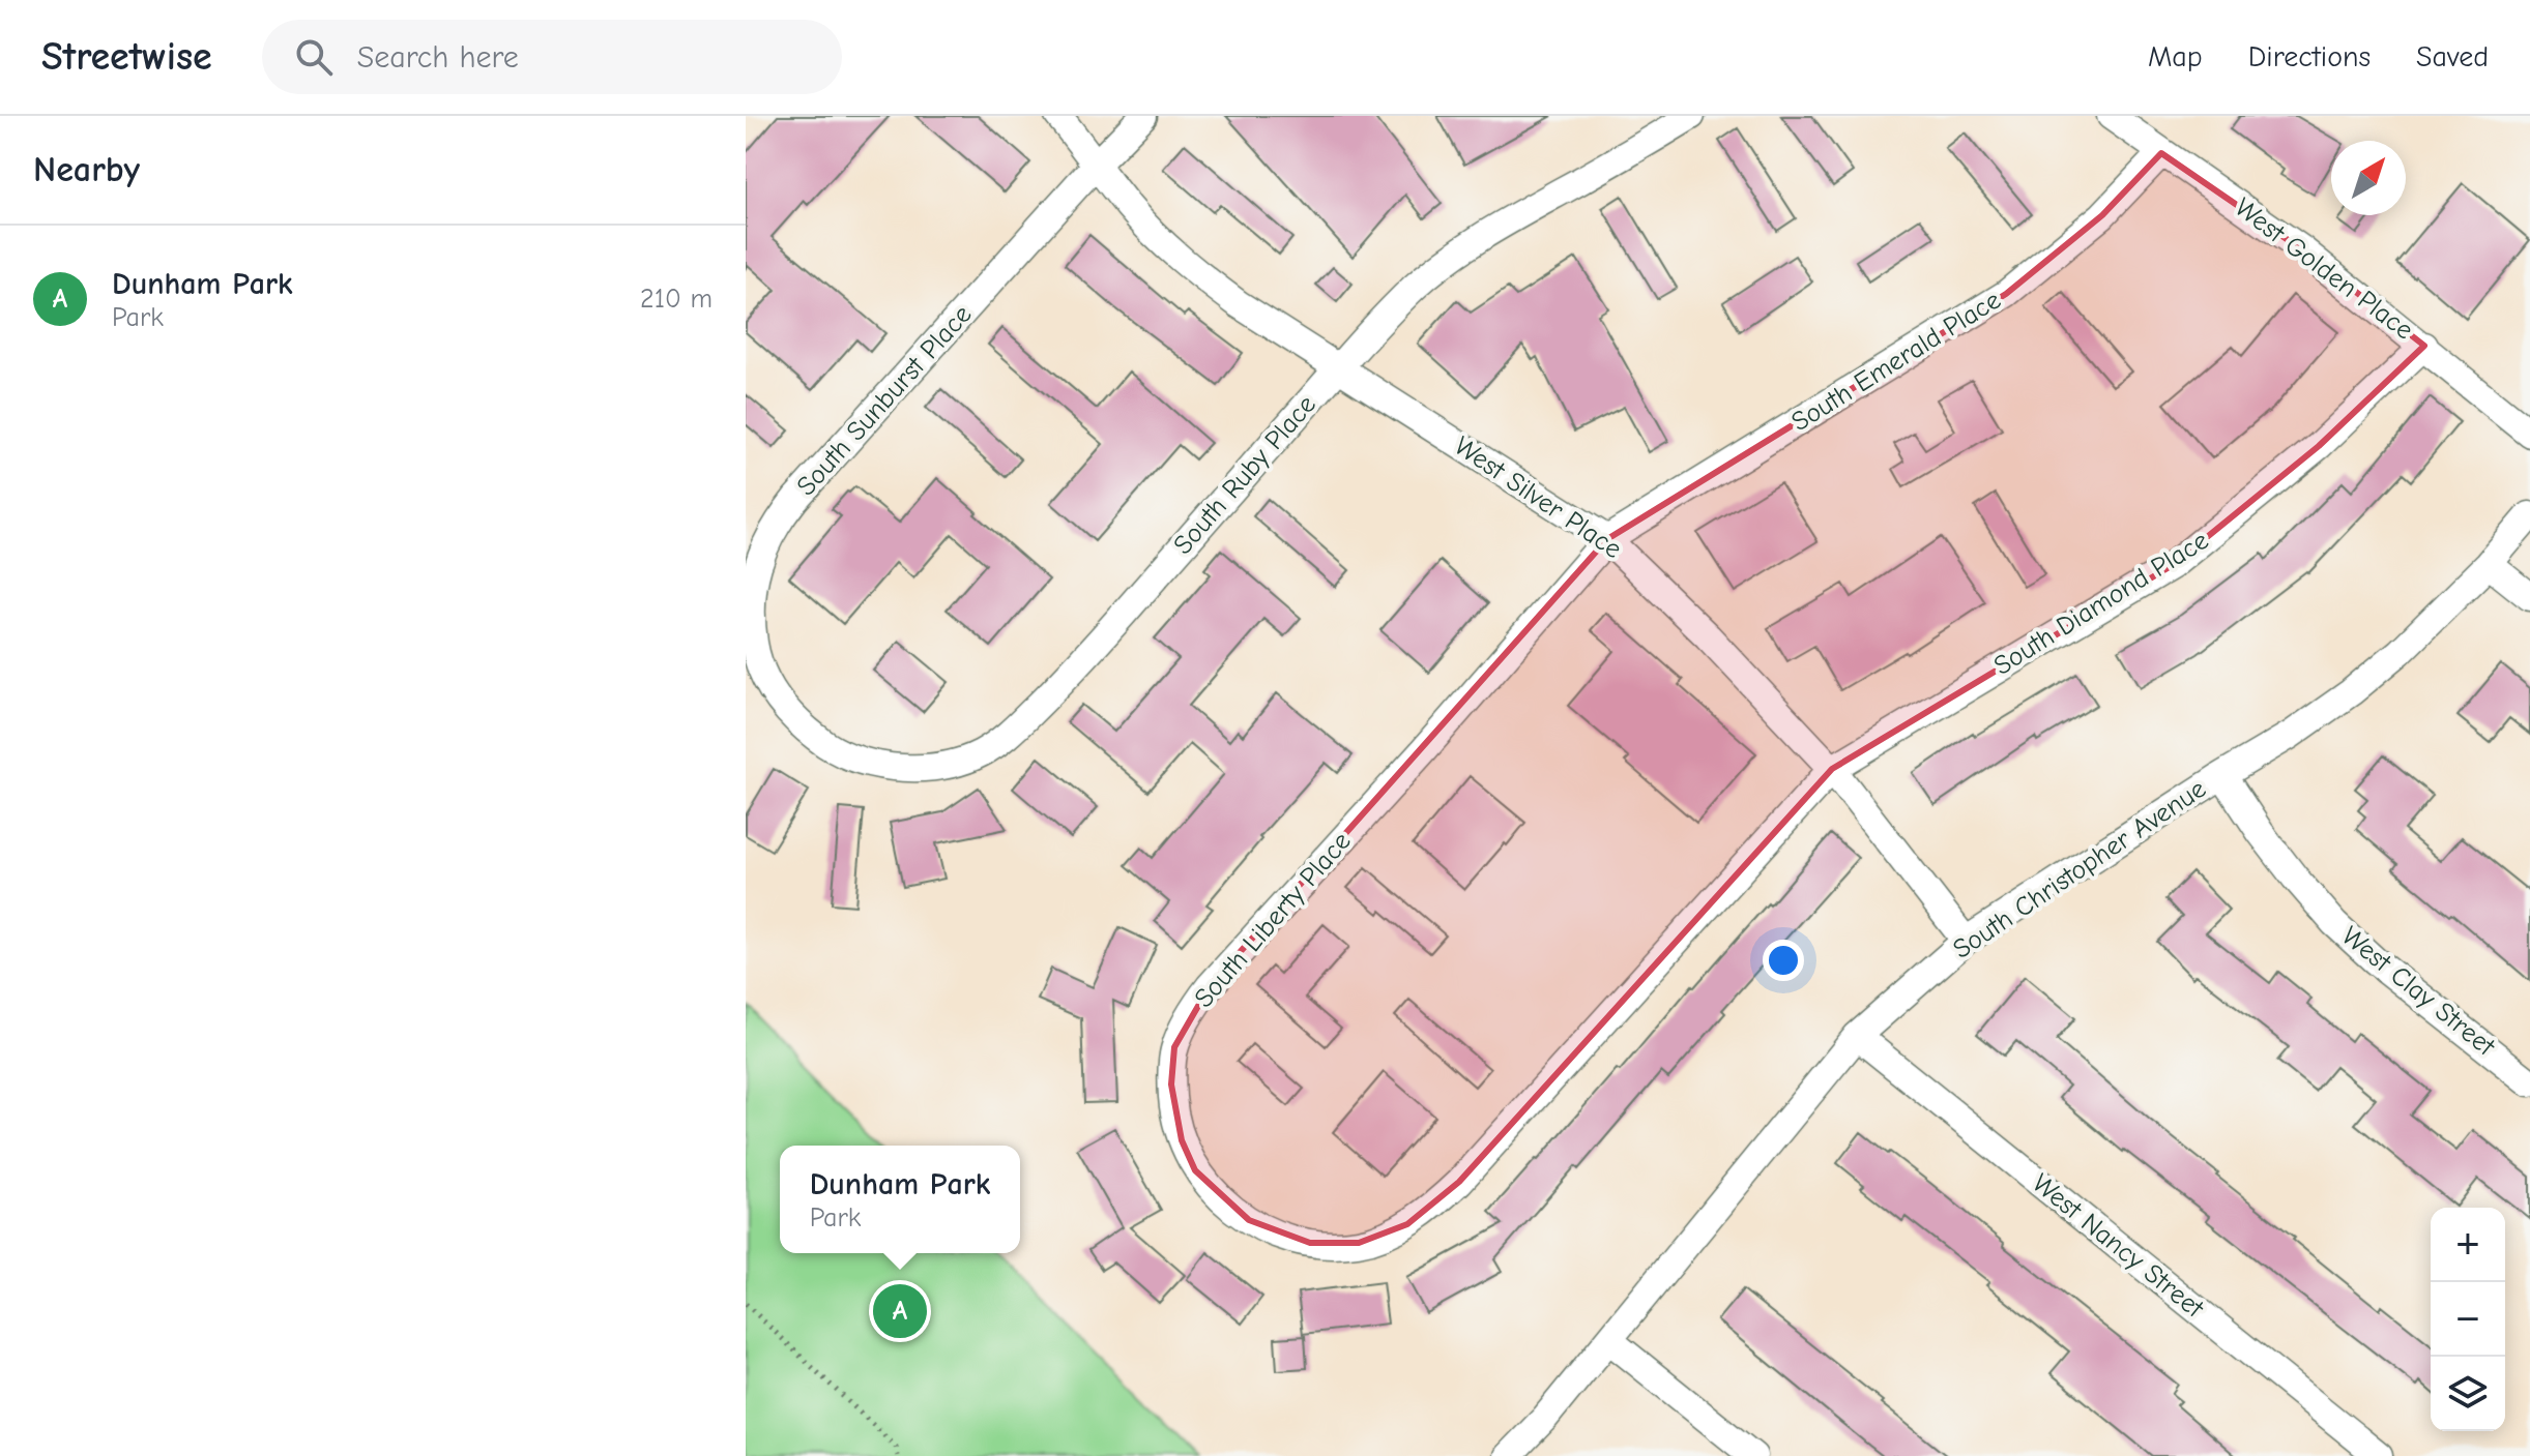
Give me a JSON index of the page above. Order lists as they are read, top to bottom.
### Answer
{
  "streets": {
    "street": [
      "West Golden Place",
      "South Emerald Place",
      "South Sunburst Place",
      "South Ruby Place",
      "West Silver Place",
      "South Diamond Place",
      "South Christopher Avenue",
      "South Liberty Place",
      "West Clay Street",
      "West Nancy Street"
    ]
  },
  "crossings": [
    ["West Golden Place", "South Emerald Place"],
    ["West Golden Place", "South Diamond Place"],
    ["South Emerald Place", "West Silver Place"],
    ["South Emerald Place", "South Liberty Place"],
    ["South Sunburst Place", "South Ruby Place"],
    ["South Sunburst Place", "West Silver Place"],
    ["South Ruby Place", "West Silver Place"],
    ["West Silver Place", "South Diamond Place"],
    ["West Silver Place", "South Christopher Avenue"],
    ["West Silver Place", "South Liberty Place"],
    ["South Diamond Place", "South Liberty Place"],
    ["South Christopher Avenue", "West Clay Street"],
    ["South Christopher Avenue", "West Nancy Street"]
  ],
  "north": "top right",
  "page": {
    "header": "Streetwise",
    "search": "Search here",
    "nav": ["Map", "Directions", "Saved"],
    "heading": "Nearby",
    "list": [
      {
        "mark": "A",
        "name": "Dunham Park",
        "note": "Park",
        "value": "210 m"
      }
    ],
    "popup": ["Dunham Park", "Park"],
    "map_buttons": ["+", "−"],
    "pins": "A"
  }
}
